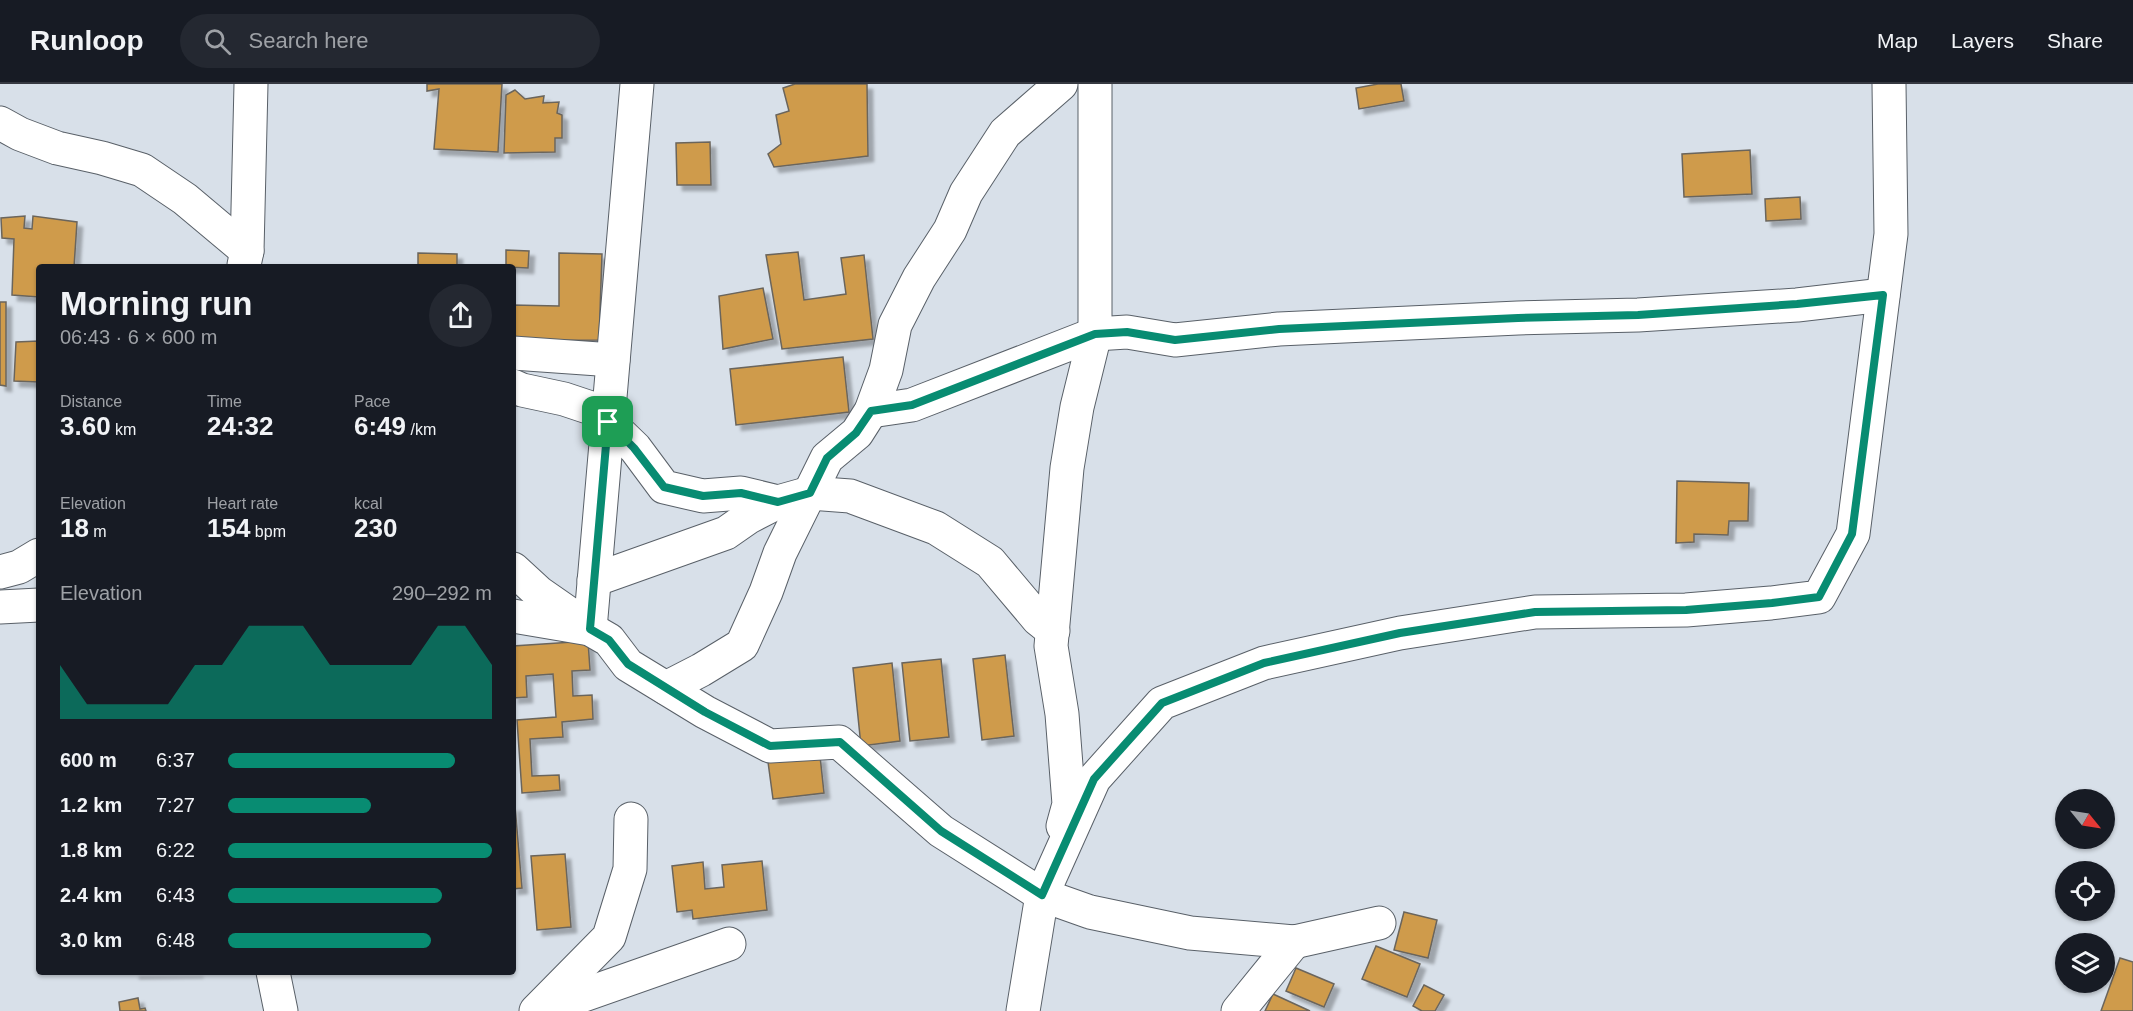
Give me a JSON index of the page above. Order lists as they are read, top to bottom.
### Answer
{
  "north": "bottom right",
  "page": {
    "header": "Runloop",
    "search": "Search here",
    "nav": ["Map", "Layers", "Share"],
    "heading": ["Morning run", "06:43 · 6 × 600 m"],
    "stats": [
      ["Distance", "3.60 km"],
      ["Time", "24:32"],
      ["Pace", "6:49 /km"],
      ["Elevation", "18 m"],
      ["Heart rate", "154 bpm"],
      ["kcal", "230"]
    ],
    "chart": ["Elevation", "290–292 m"],
    "list": [
      {
        "name": "600 m",
        "note": "6:37"
      },
      {
        "name": "1.2 km",
        "note": "7:27"
      },
      {
        "name": "1.8 km",
        "note": "6:22"
      },
      {
        "name": "2.4 km",
        "note": "6:43"
      },
      {
        "name": "3.0 km",
        "note": "6:48"
      }
    ]
  }
}
